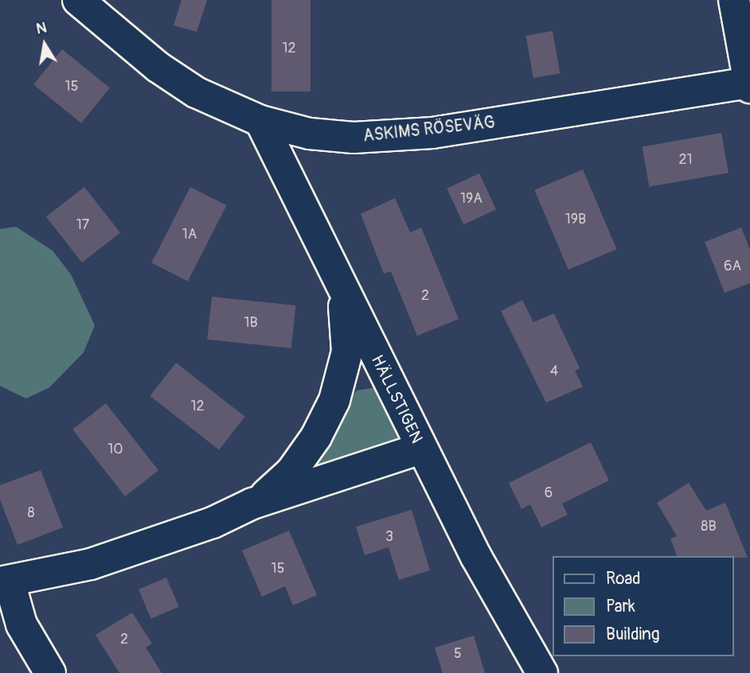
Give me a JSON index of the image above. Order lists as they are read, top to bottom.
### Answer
{
  "streets": {
    "street": ["ASKIMS RÖSEVÄG", "HÄLLSTIGEN"]
  },
  "crossings": [
    ["ASKIMS RÖSEVÄG", "HÄLLSTIGEN"]
  ],
  "house_numbers": [
    "12",
    "15",
    "21",
    "19A",
    "19B",
    "17",
    "1A",
    "6A",
    "2",
    "1B",
    "4",
    "12",
    "10",
    "6",
    "8",
    "8B",
    "3",
    "15",
    "2",
    "5"
  ],
  "legend": ["Road", "Park", "Building"],
  "north": "top"
}
